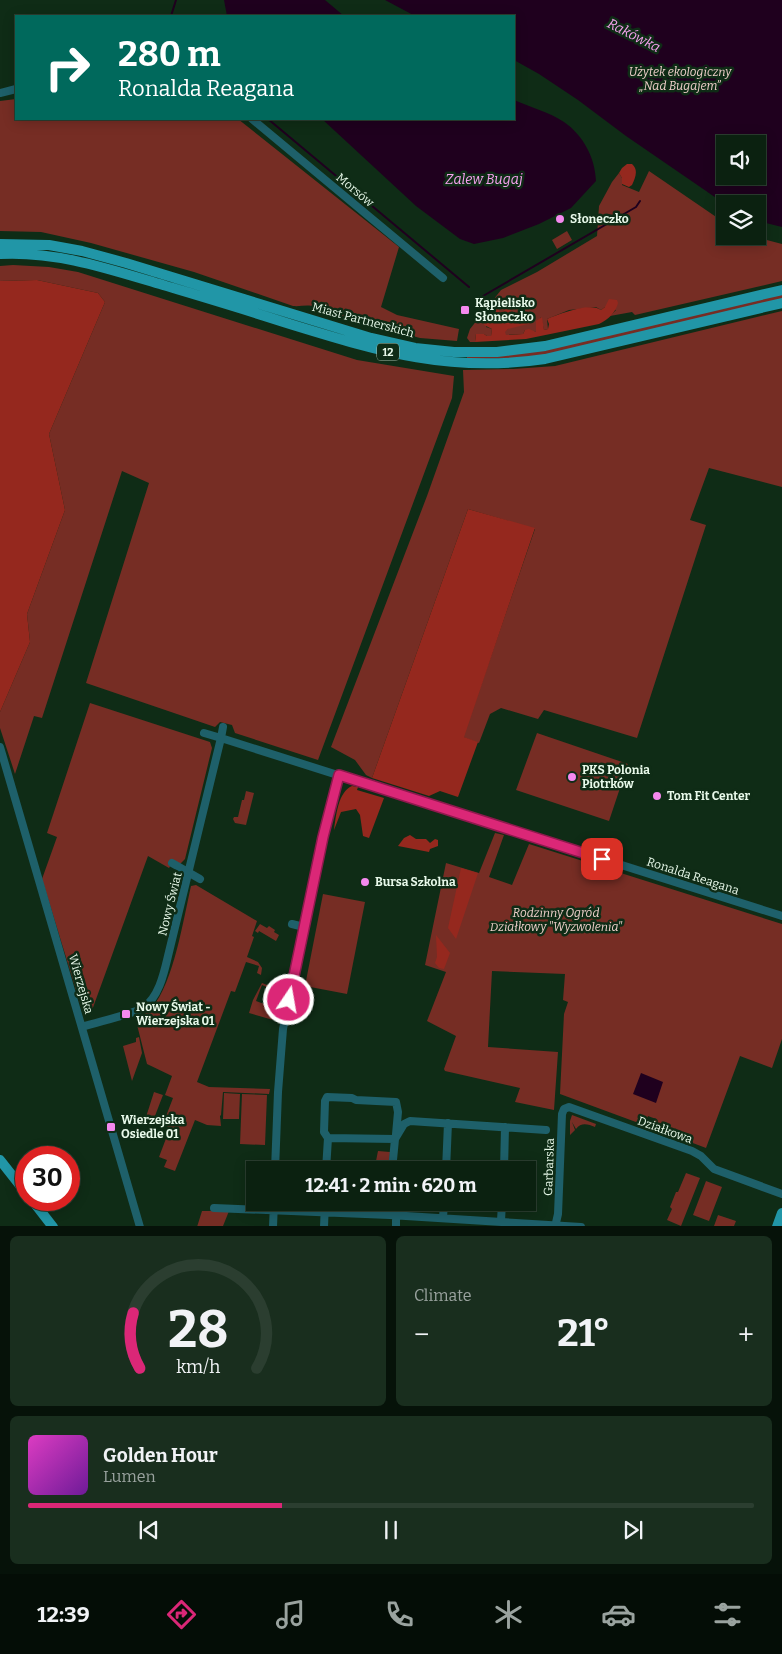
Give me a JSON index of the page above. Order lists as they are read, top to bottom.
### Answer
{
  "streets": {
    "main road": ["Miast Partnerskich", "12"],
    "street": [
      "Morsów",
      "Ronalda Reagana",
      "Nowy Świat",
      "Wierzejska",
      "Działkowa",
      "Garbarska"
    ]
  },
  "crossings": [
    ["Nowy Świat", "Wierzejska"],
    ["Działkowa", "Garbarska"]
  ],
  "water": ["Rakówka", "Zalew Bugaj"],
  "parks": ["Użytek ekologiczny „Nad Bugajem”", "Rodzinny Ogród Działkowy \"Wyzwolenia\""],
  "places": {
    "other": [
      "Słoneczko",
      "PKS Polonia Piotrków",
      "Tom Fit Center",
      "Bursa Szkolna"
    ],
    "transit": ["Kąpielisko Słoneczko", "Nowy Świat - Wierzejska 01", "Wierzejska Osiedle 01"]
  },
  "page": {
    "turn": ["280 m", "Ronalda Reagana"],
    "limit": "30",
    "trip": "12:41 · 2 min · 620 m",
    "tile": "Climate",
    "heat": ["−", "21°", "+"],
    "song": ["Golden Hour", "Lumen"],
    "tabs": "12:39",
    "gauge": ["28", "km/h"]
  }
}
